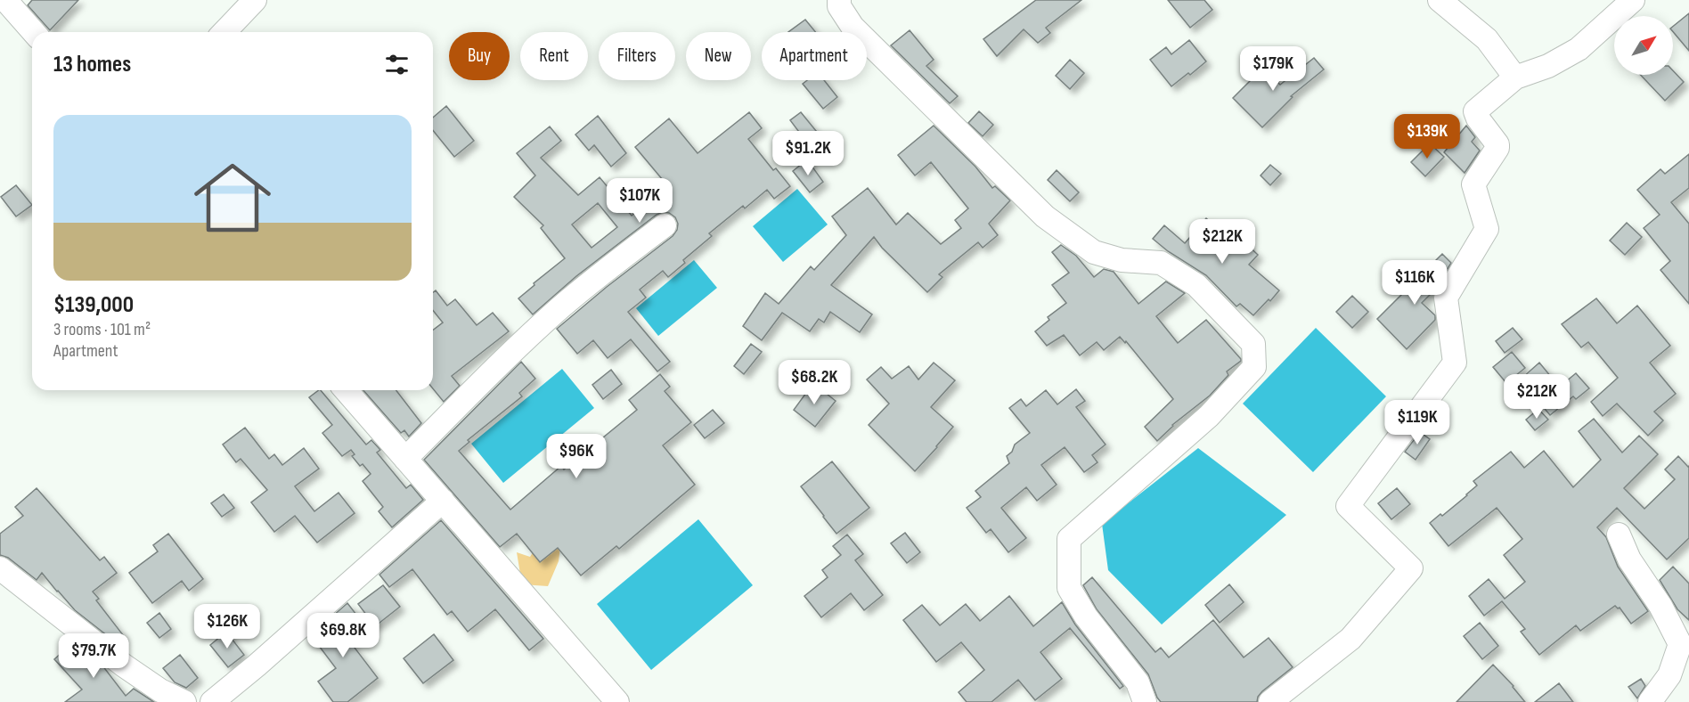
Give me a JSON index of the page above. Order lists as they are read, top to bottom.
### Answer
{
  "north": "top right",
  "page": {
    "chip": [
      "Buy",
      "Rent",
      "Filters",
      "New",
      "Apartment"
    ],
    "heading": "13 homes",
    "price": [
      "$179K",
      "$139K",
      "$91.2K",
      "$107K",
      "$212K",
      "$116K",
      "$68.2K",
      "$212K",
      "$119K",
      "$96K",
      "$126K",
      "$69.8K",
      "$79.7K"
    ],
    "list": [
      {
        "name": "$139,000",
        "note": "3 rooms · 101 m² · Apartment"
      }
    ]
  }
}
